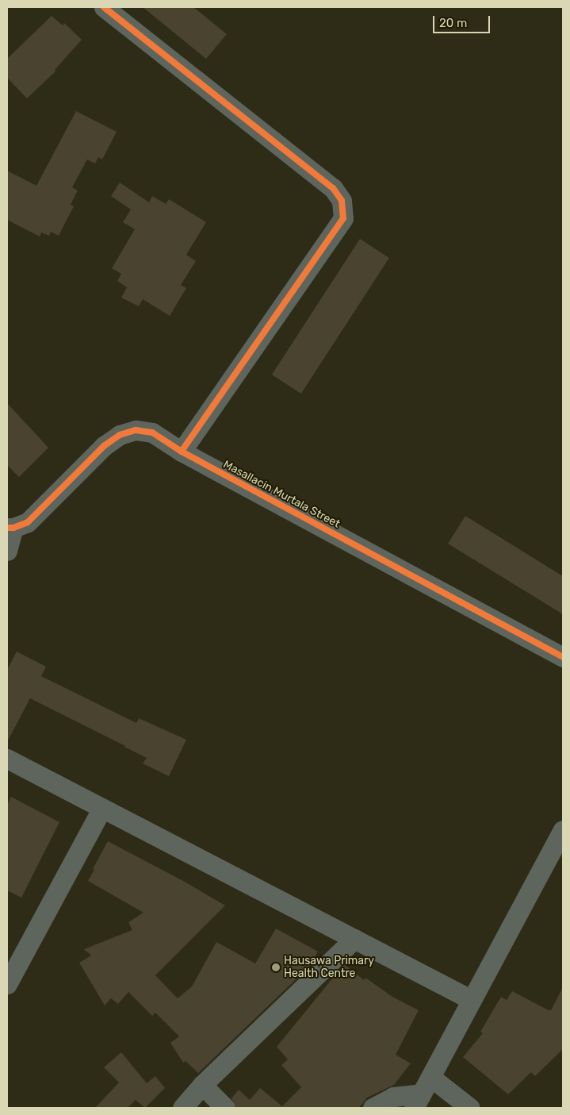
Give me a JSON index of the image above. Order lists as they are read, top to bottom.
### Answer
{
  "streets": {
    "street": ["Masallacin Murtala Street"]
  },
  "places": ["Hausawa Primary Health Centre"],
  "scale_bar": "20 m"
}
